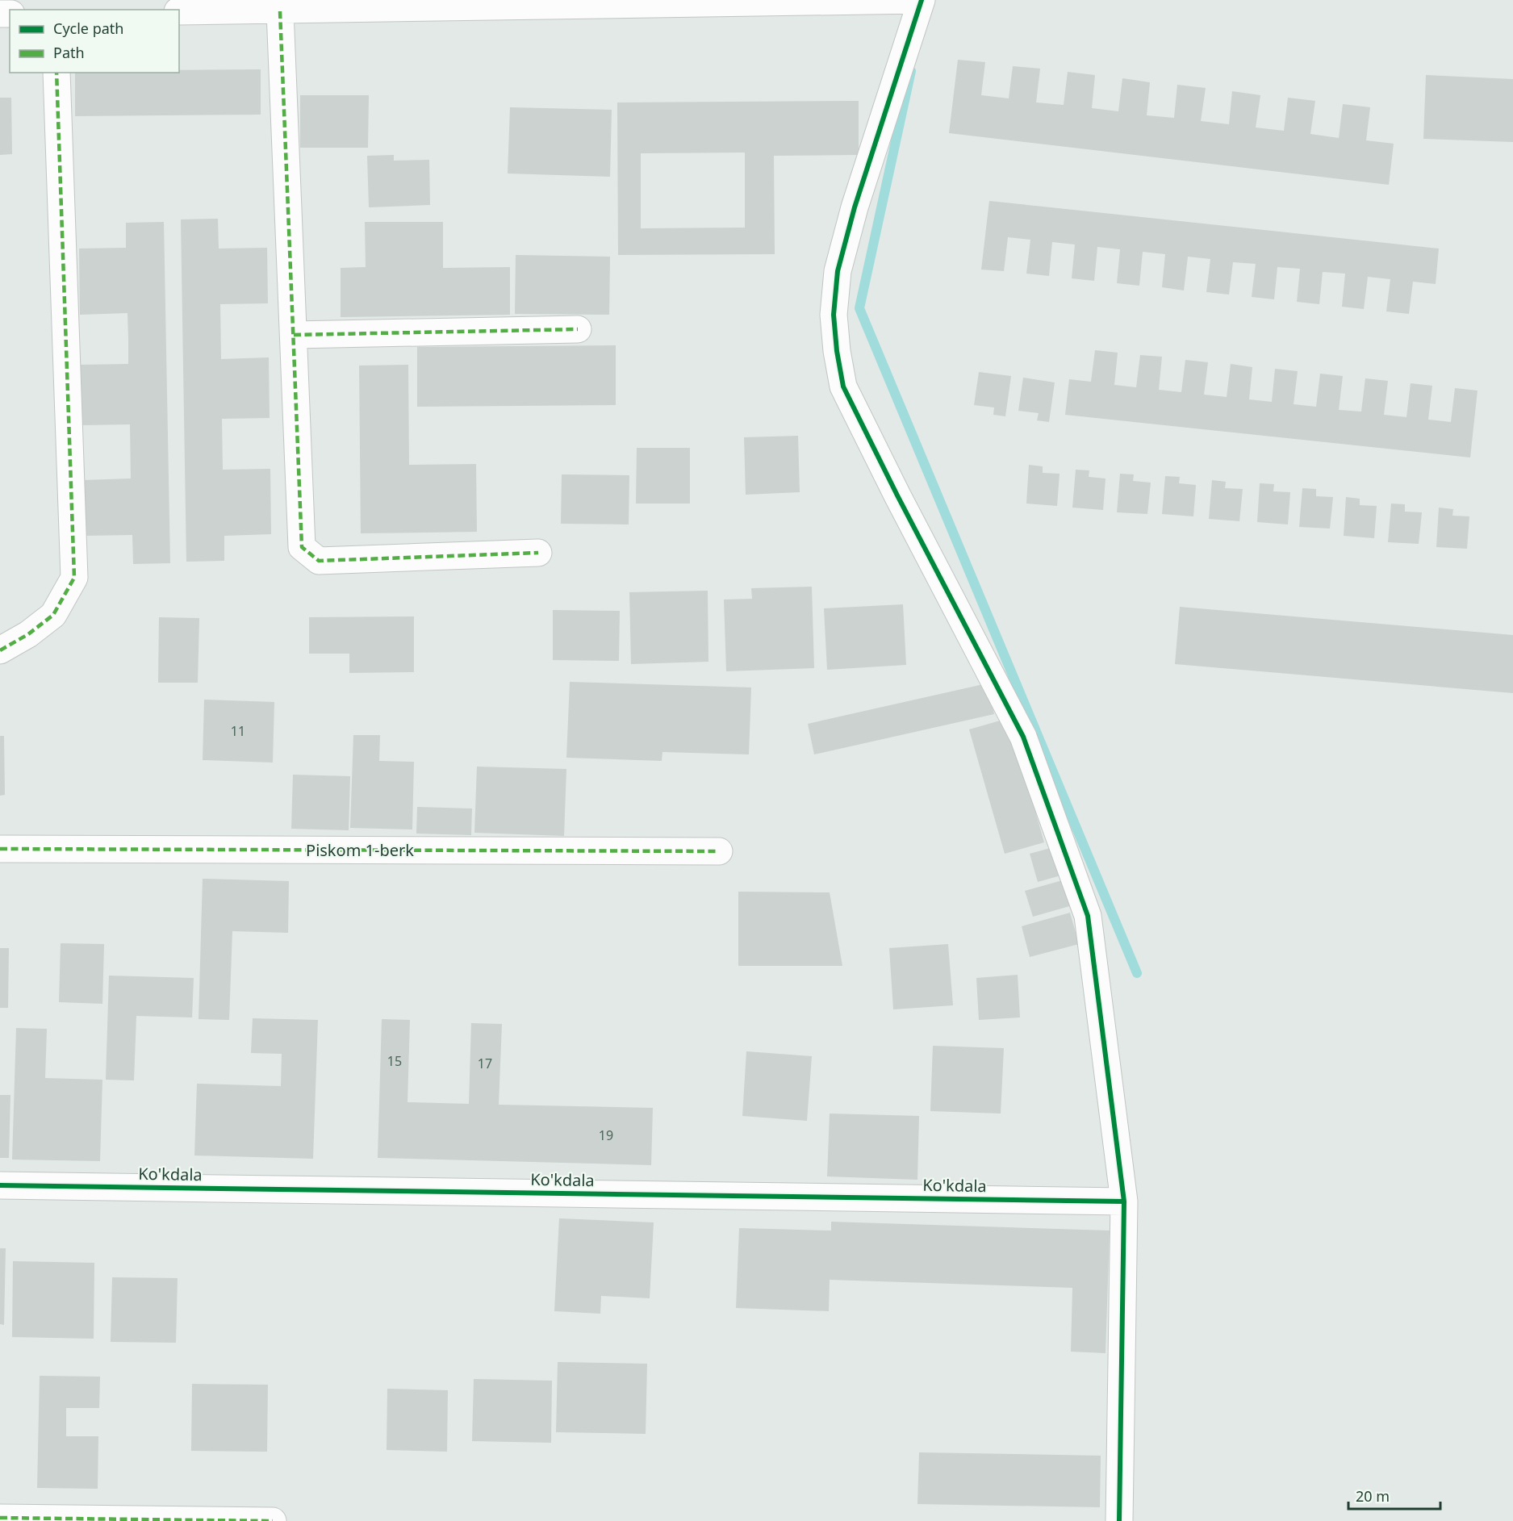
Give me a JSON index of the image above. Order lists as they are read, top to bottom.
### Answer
{
  "streets": {
    "street": ["Piskom 1-berk", "Ko'kdala"]
  },
  "house_numbers": [
    "11",
    "15",
    "17",
    "19"
  ],
  "legend": ["Cycle path", "Path"],
  "scale_bar": "20 m"
}
